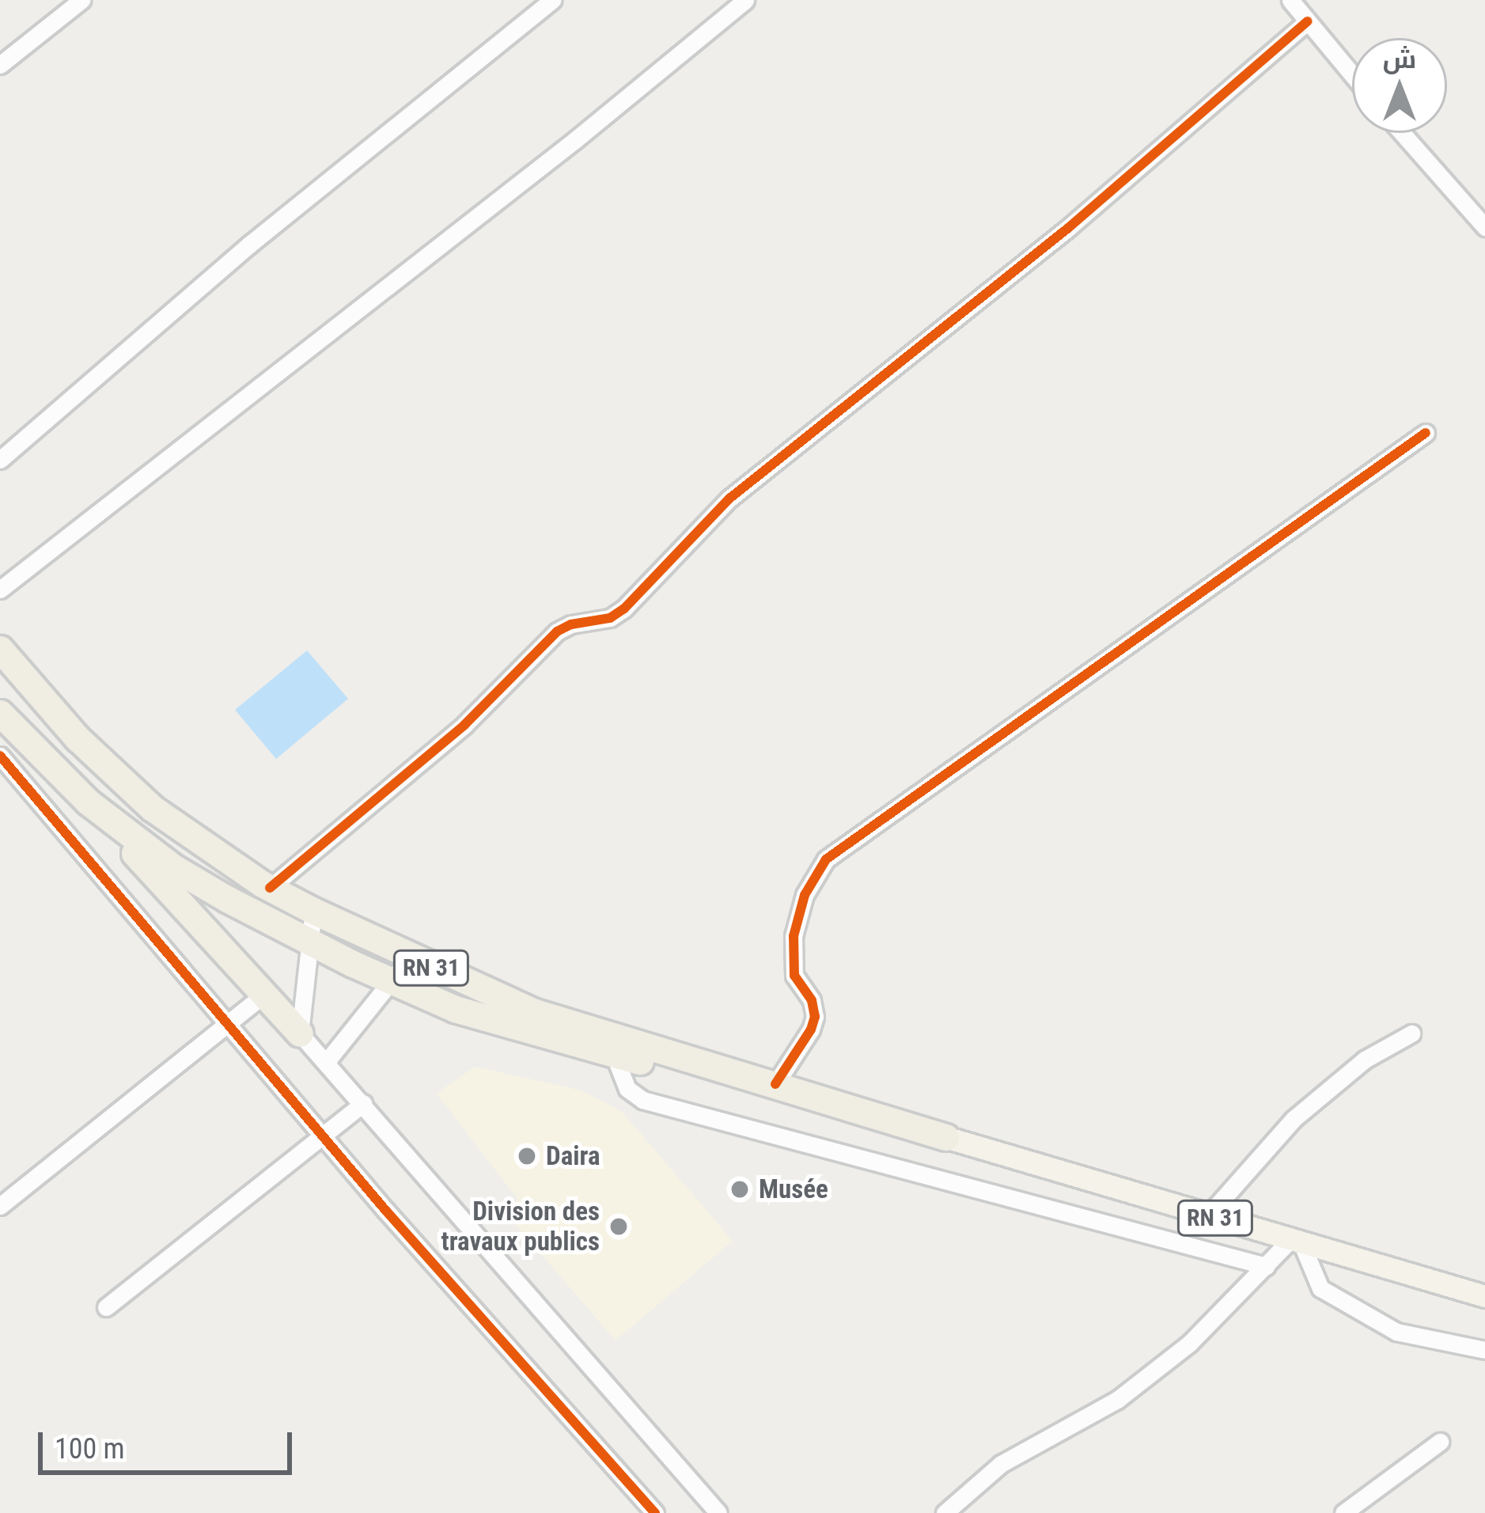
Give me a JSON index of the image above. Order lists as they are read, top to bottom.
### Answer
{
  "streets": {
    "highway": ["RN 31"]
  },
  "places": ["Daira", "Musée", "Division des travaux publics"],
  "scale_bar": "100 m",
  "north": "top"
}
